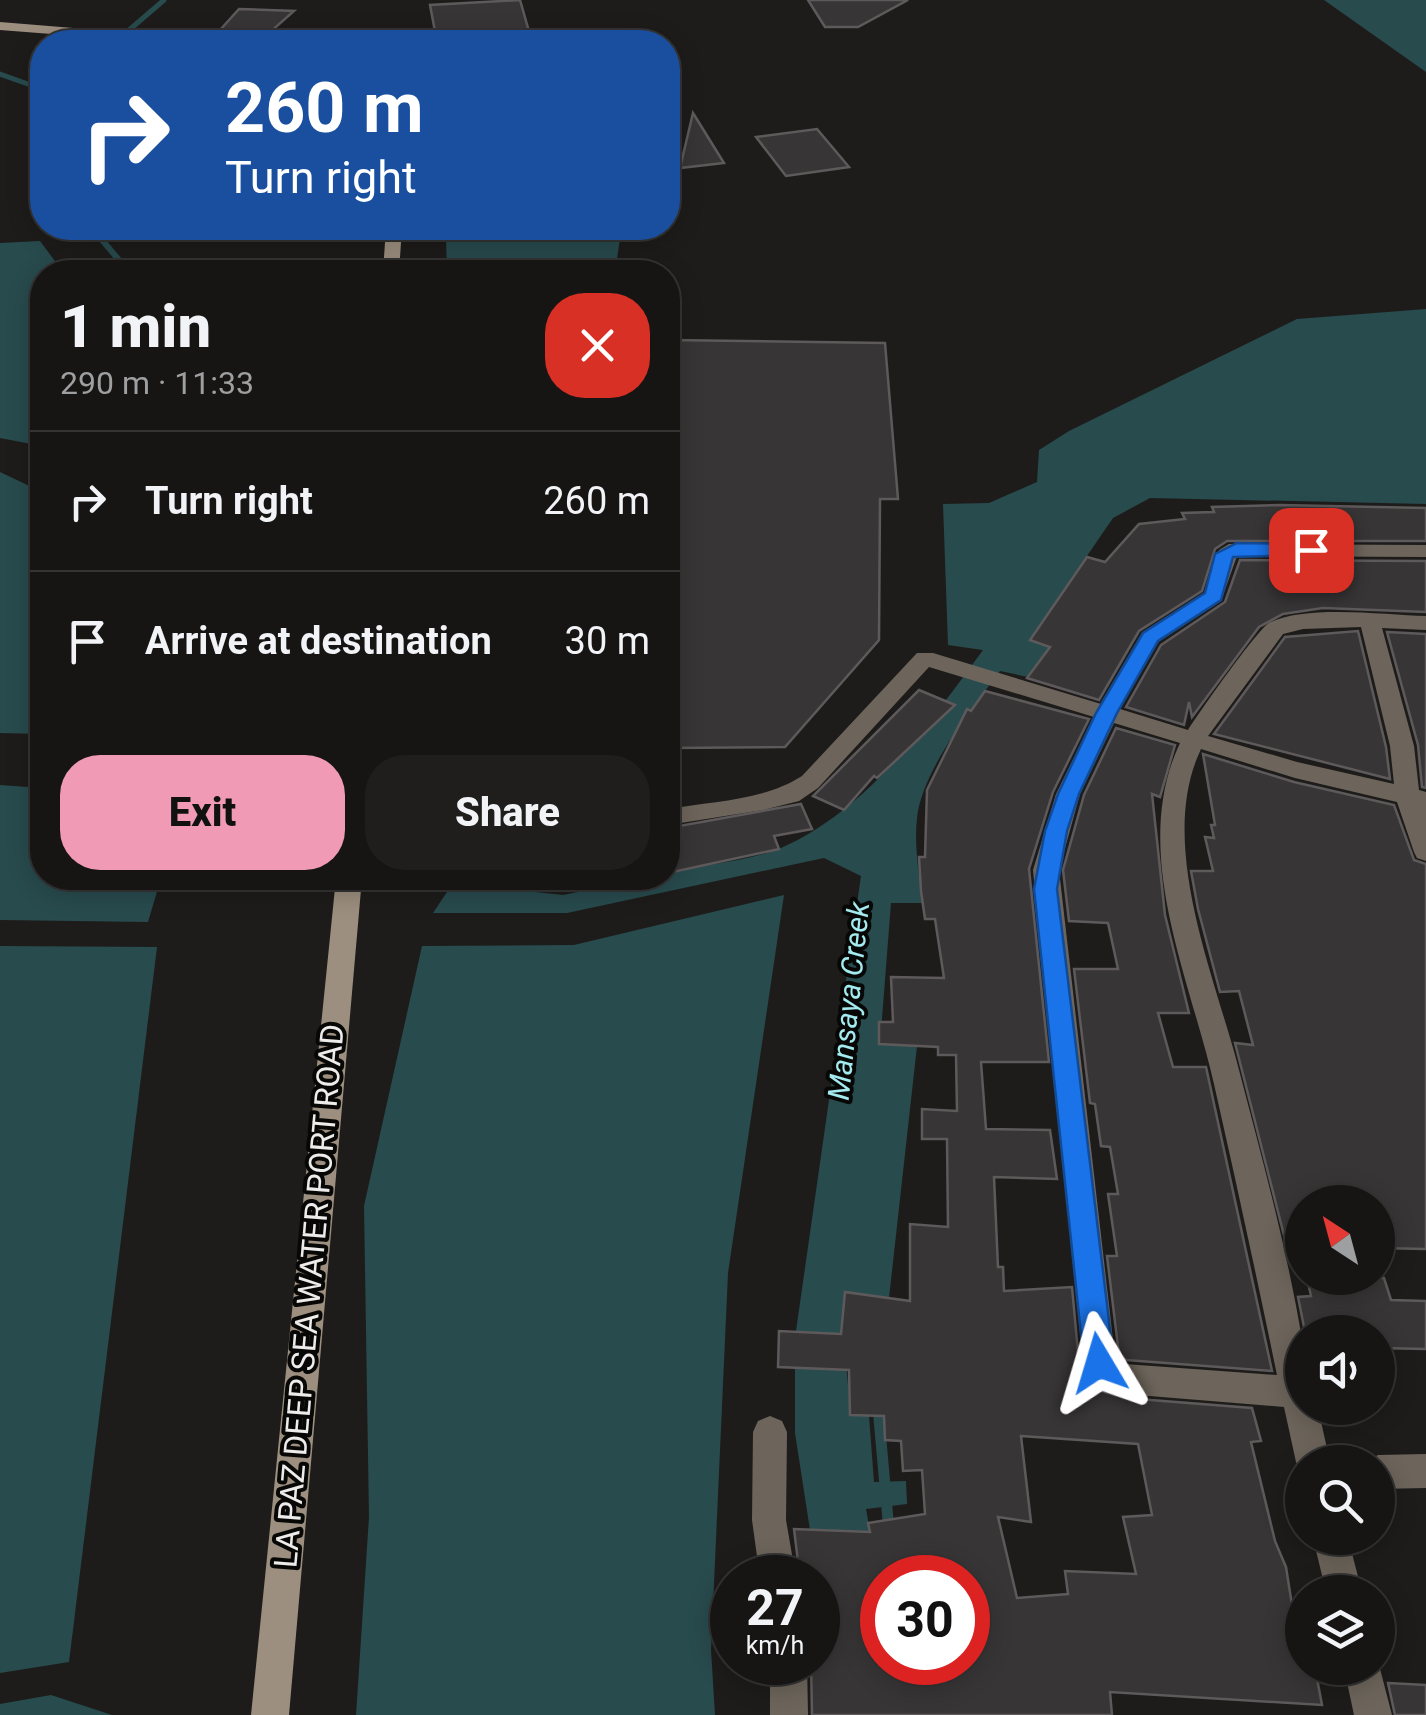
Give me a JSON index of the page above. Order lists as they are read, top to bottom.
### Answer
{
  "streets": {
    "main road": ["LA PAZ DEEP SEA WATER PORT ROAD"]
  },
  "water": ["Mansaya Creek"],
  "north": "top left",
  "page": {
    "turn": ["260 m", "Turn right"],
    "heading": ["1 min", "290 m · 11:33"],
    "list": [
      {
        "name": "Turn right",
        "value": "260 m"
      },
      {
        "name": "Arrive at destination",
        "value": "30 m"
      }
    ],
    "buttons": ["Exit", "Share"],
    "speed": "27 km/h",
    "limit": "30"
  }
}
